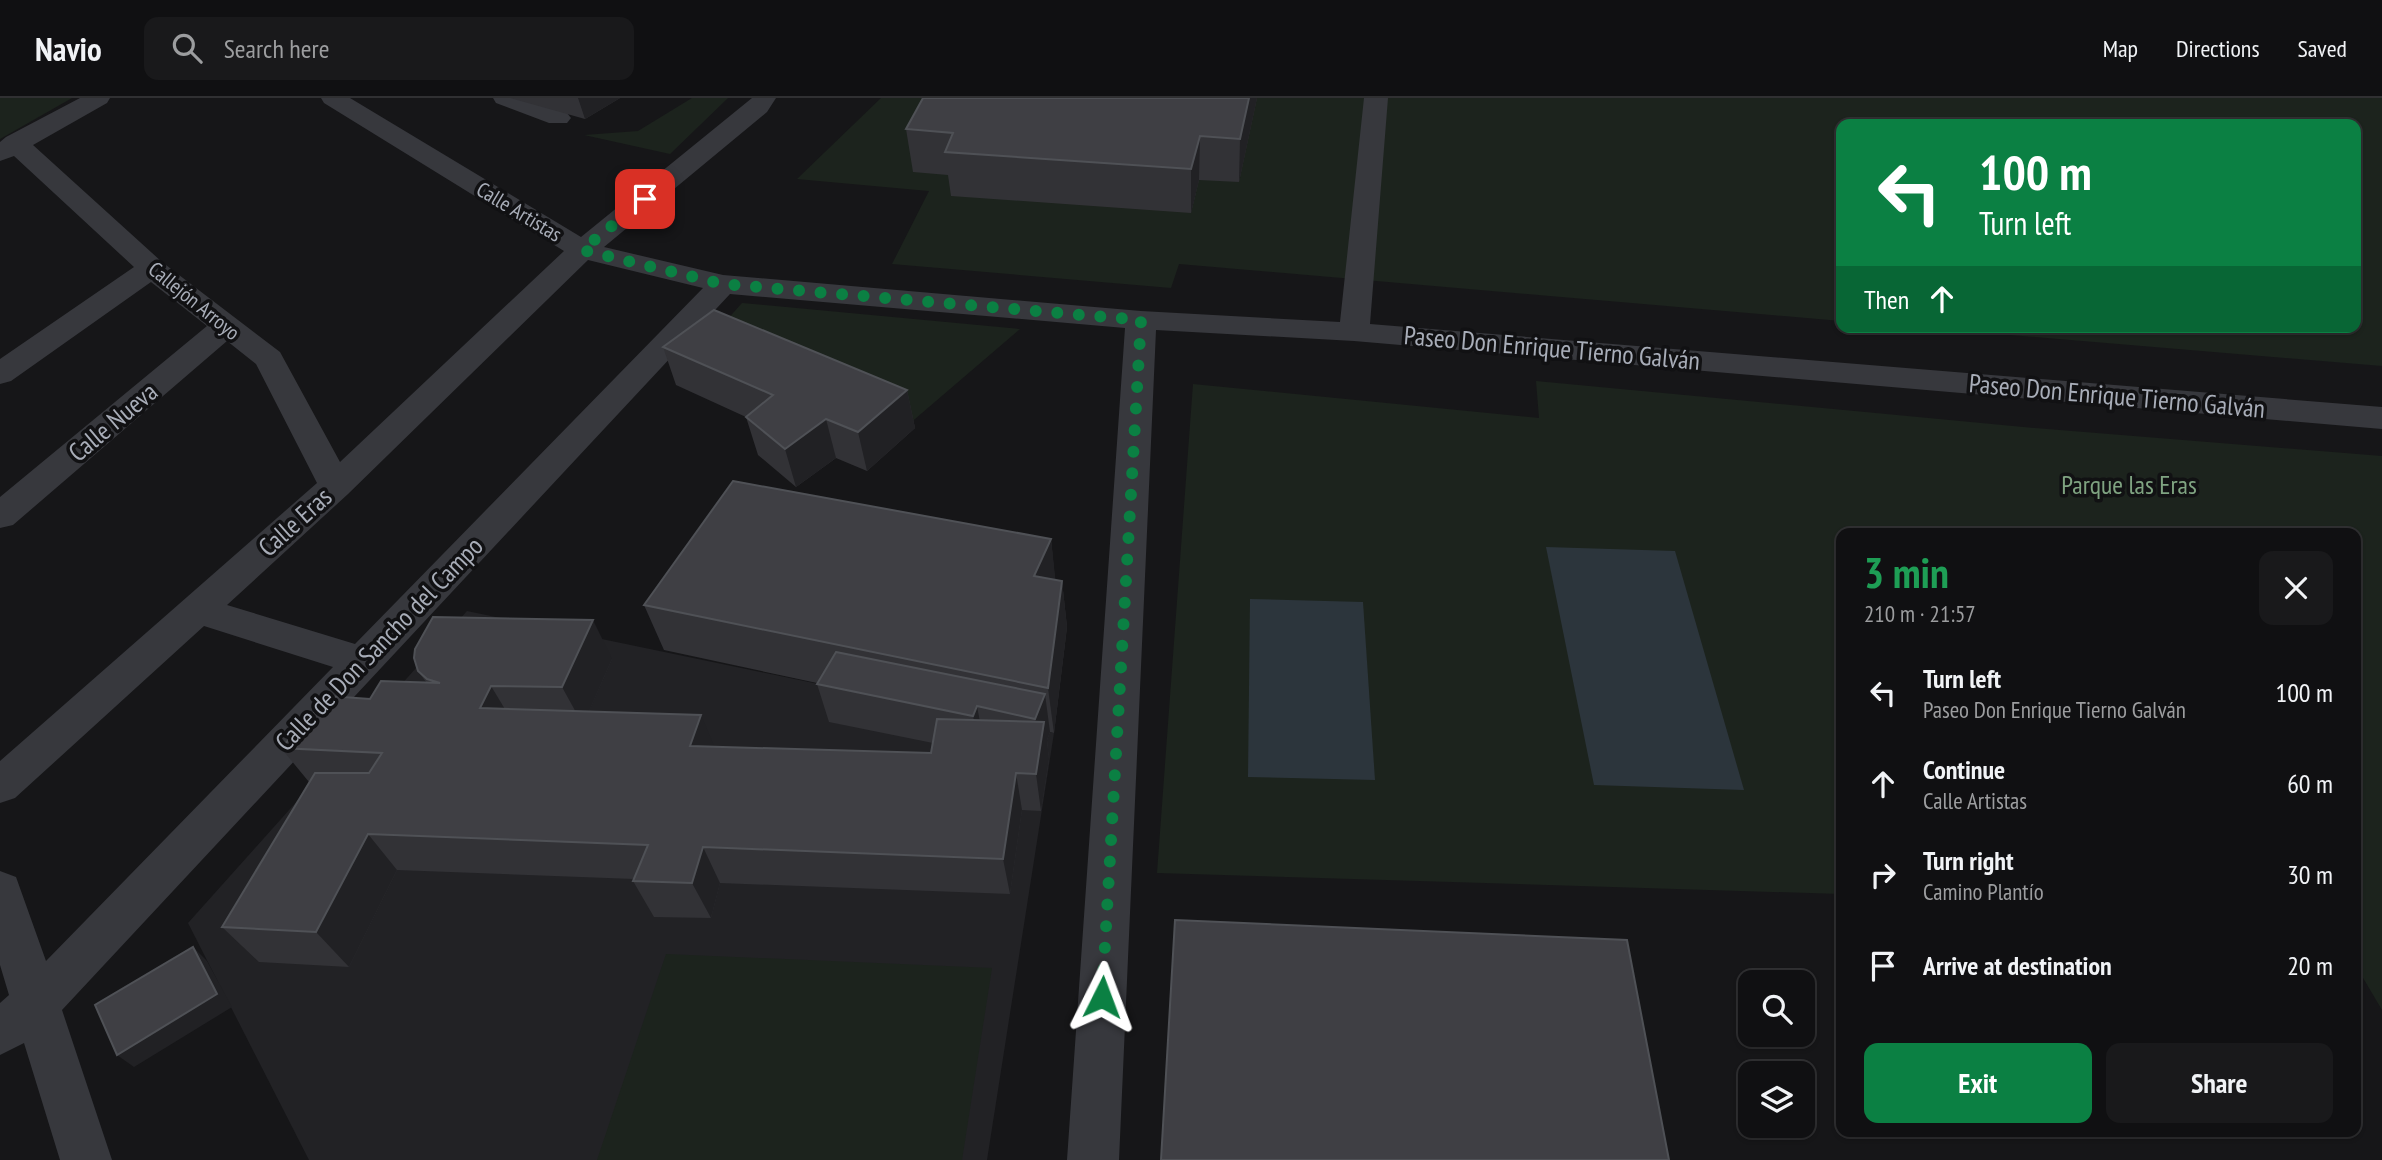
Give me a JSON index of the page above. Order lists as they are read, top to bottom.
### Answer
{
  "streets": {
    "street": [
      "Calle Artistas",
      "Callejón Arroyo",
      "Paseo Don Enrique Tierno Galván",
      "Calle Nueva",
      "Calle Eras",
      "Calle de Don Sancho del Campo"
    ]
  },
  "crossings": [
    ["Calle Artistas", "Paseo Don Enrique Tierno Galván"],
    ["Calle Artistas", "Calle Eras"],
    ["Calle Artistas", "Calle de Don Sancho del Campo"],
    ["Callejón Arroyo", "Calle Nueva"],
    ["Callejón Arroyo", "Calle Eras"],
    ["Paseo Don Enrique Tierno Galván", "Calle de Don Sancho del Campo"]
  ],
  "parks": ["Parque las Eras"],
  "page": {
    "header": "Navio",
    "search": "Search here",
    "nav": ["Map", "Directions", "Saved"],
    "turn": ["100 m", "Turn left"],
    "then": "Then",
    "heading": ["3 min", "210 m · 21:57"],
    "list": [
      {
        "name": "Turn left",
        "note": "Paseo Don Enrique Tierno Galván",
        "value": "100 m"
      },
      {
        "name": "Continue",
        "note": "Calle Artistas",
        "value": "60 m"
      },
      {
        "name": "Turn right",
        "note": "Camino Plantío",
        "value": "30 m"
      },
      {
        "name": "Arrive at destination",
        "value": "20 m"
      }
    ],
    "buttons": ["Exit", "Share"]
  }
}
